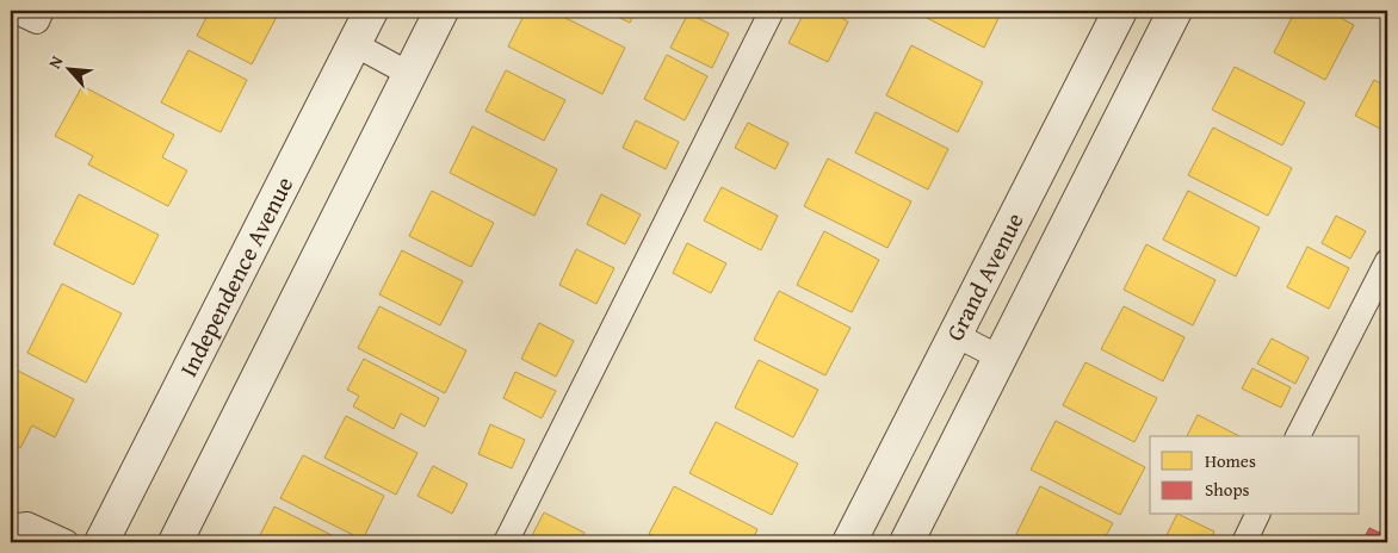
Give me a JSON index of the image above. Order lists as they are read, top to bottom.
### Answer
{
  "streets": {
    "street": ["Independence Avenue", "Grand Avenue"]
  },
  "legend": ["Homes", "Shops"],
  "north": "top left"
}
